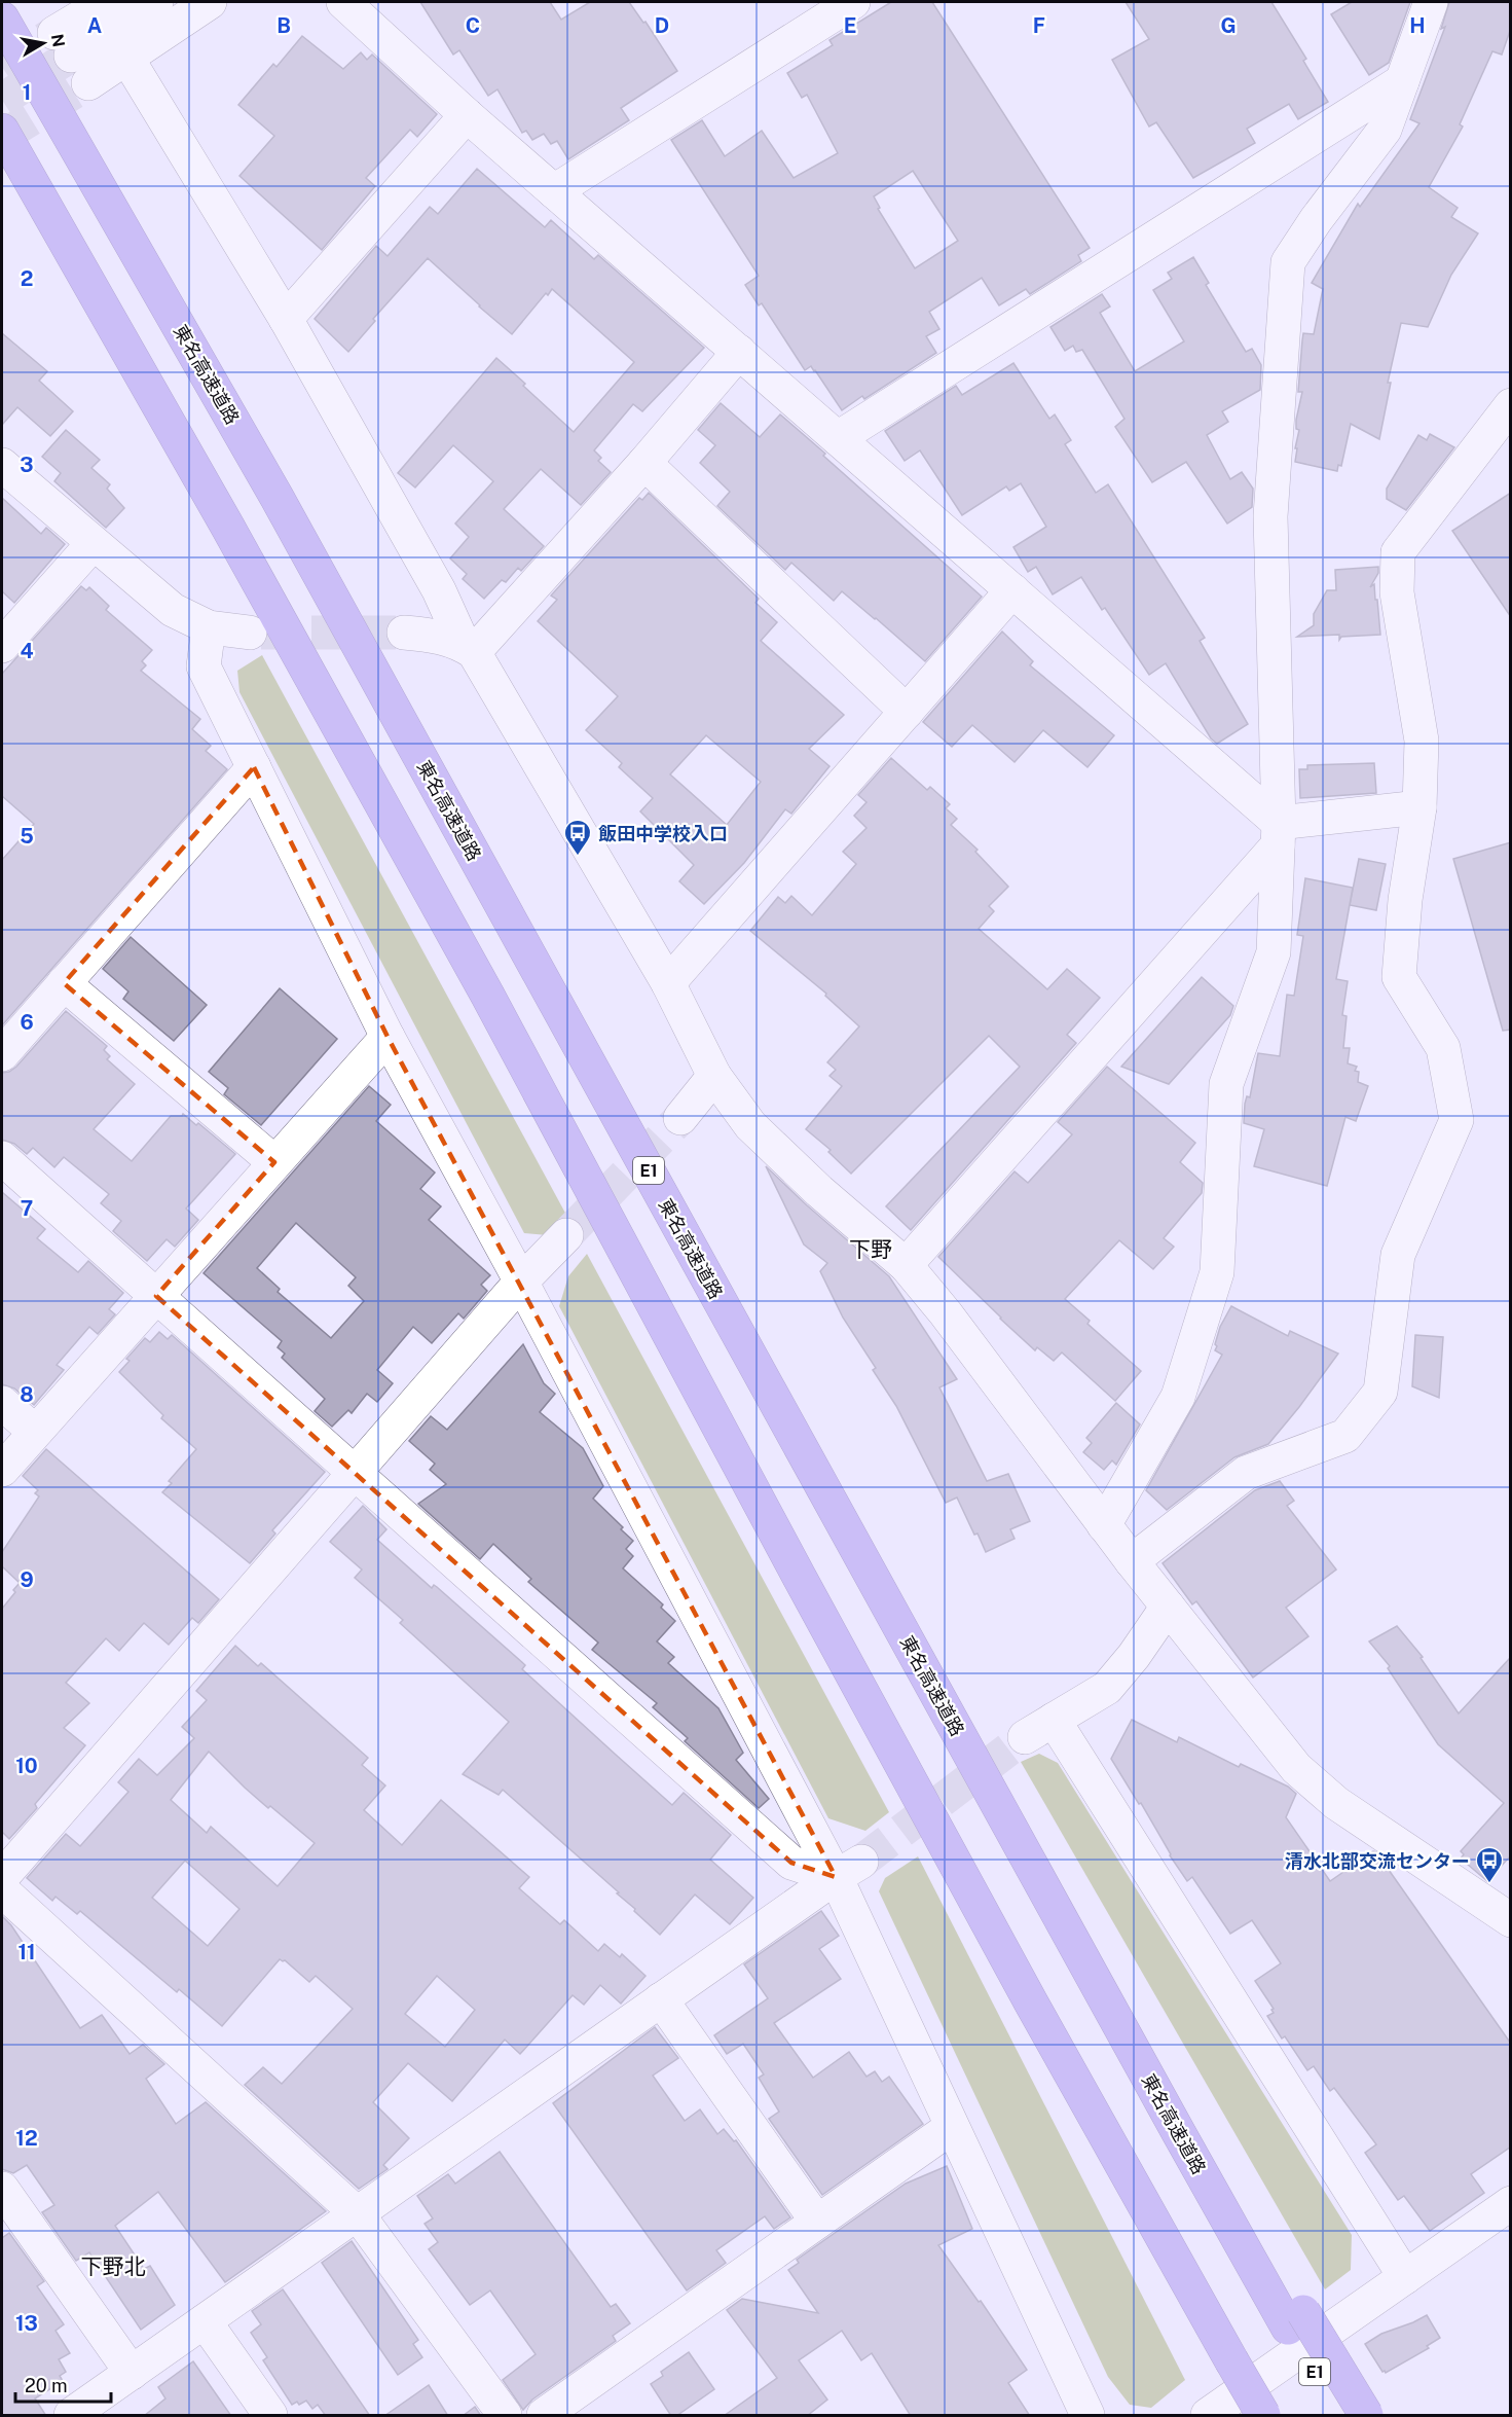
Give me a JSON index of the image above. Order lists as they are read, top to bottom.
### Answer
{
  "streets": {
    "highway": ["東名高速道路", "E1"]
  },
  "districts": ["下野", "下野北"],
  "places": {
    "bus stop": ["飯田中学校入口", "清水北部交流センター"]
  },
  "scale_bar": "20 m",
  "north": "right",
  "grid": {
    "columns": [
      "A",
      "B",
      "C",
      "D",
      "E",
      "F",
      "G",
      "H"
    ],
    "rows": [
      "1",
      "2",
      "3",
      "4",
      "5",
      "6",
      "7",
      "8",
      "9",
      "10",
      "11",
      "12",
      "13"
    ]
  }
}
